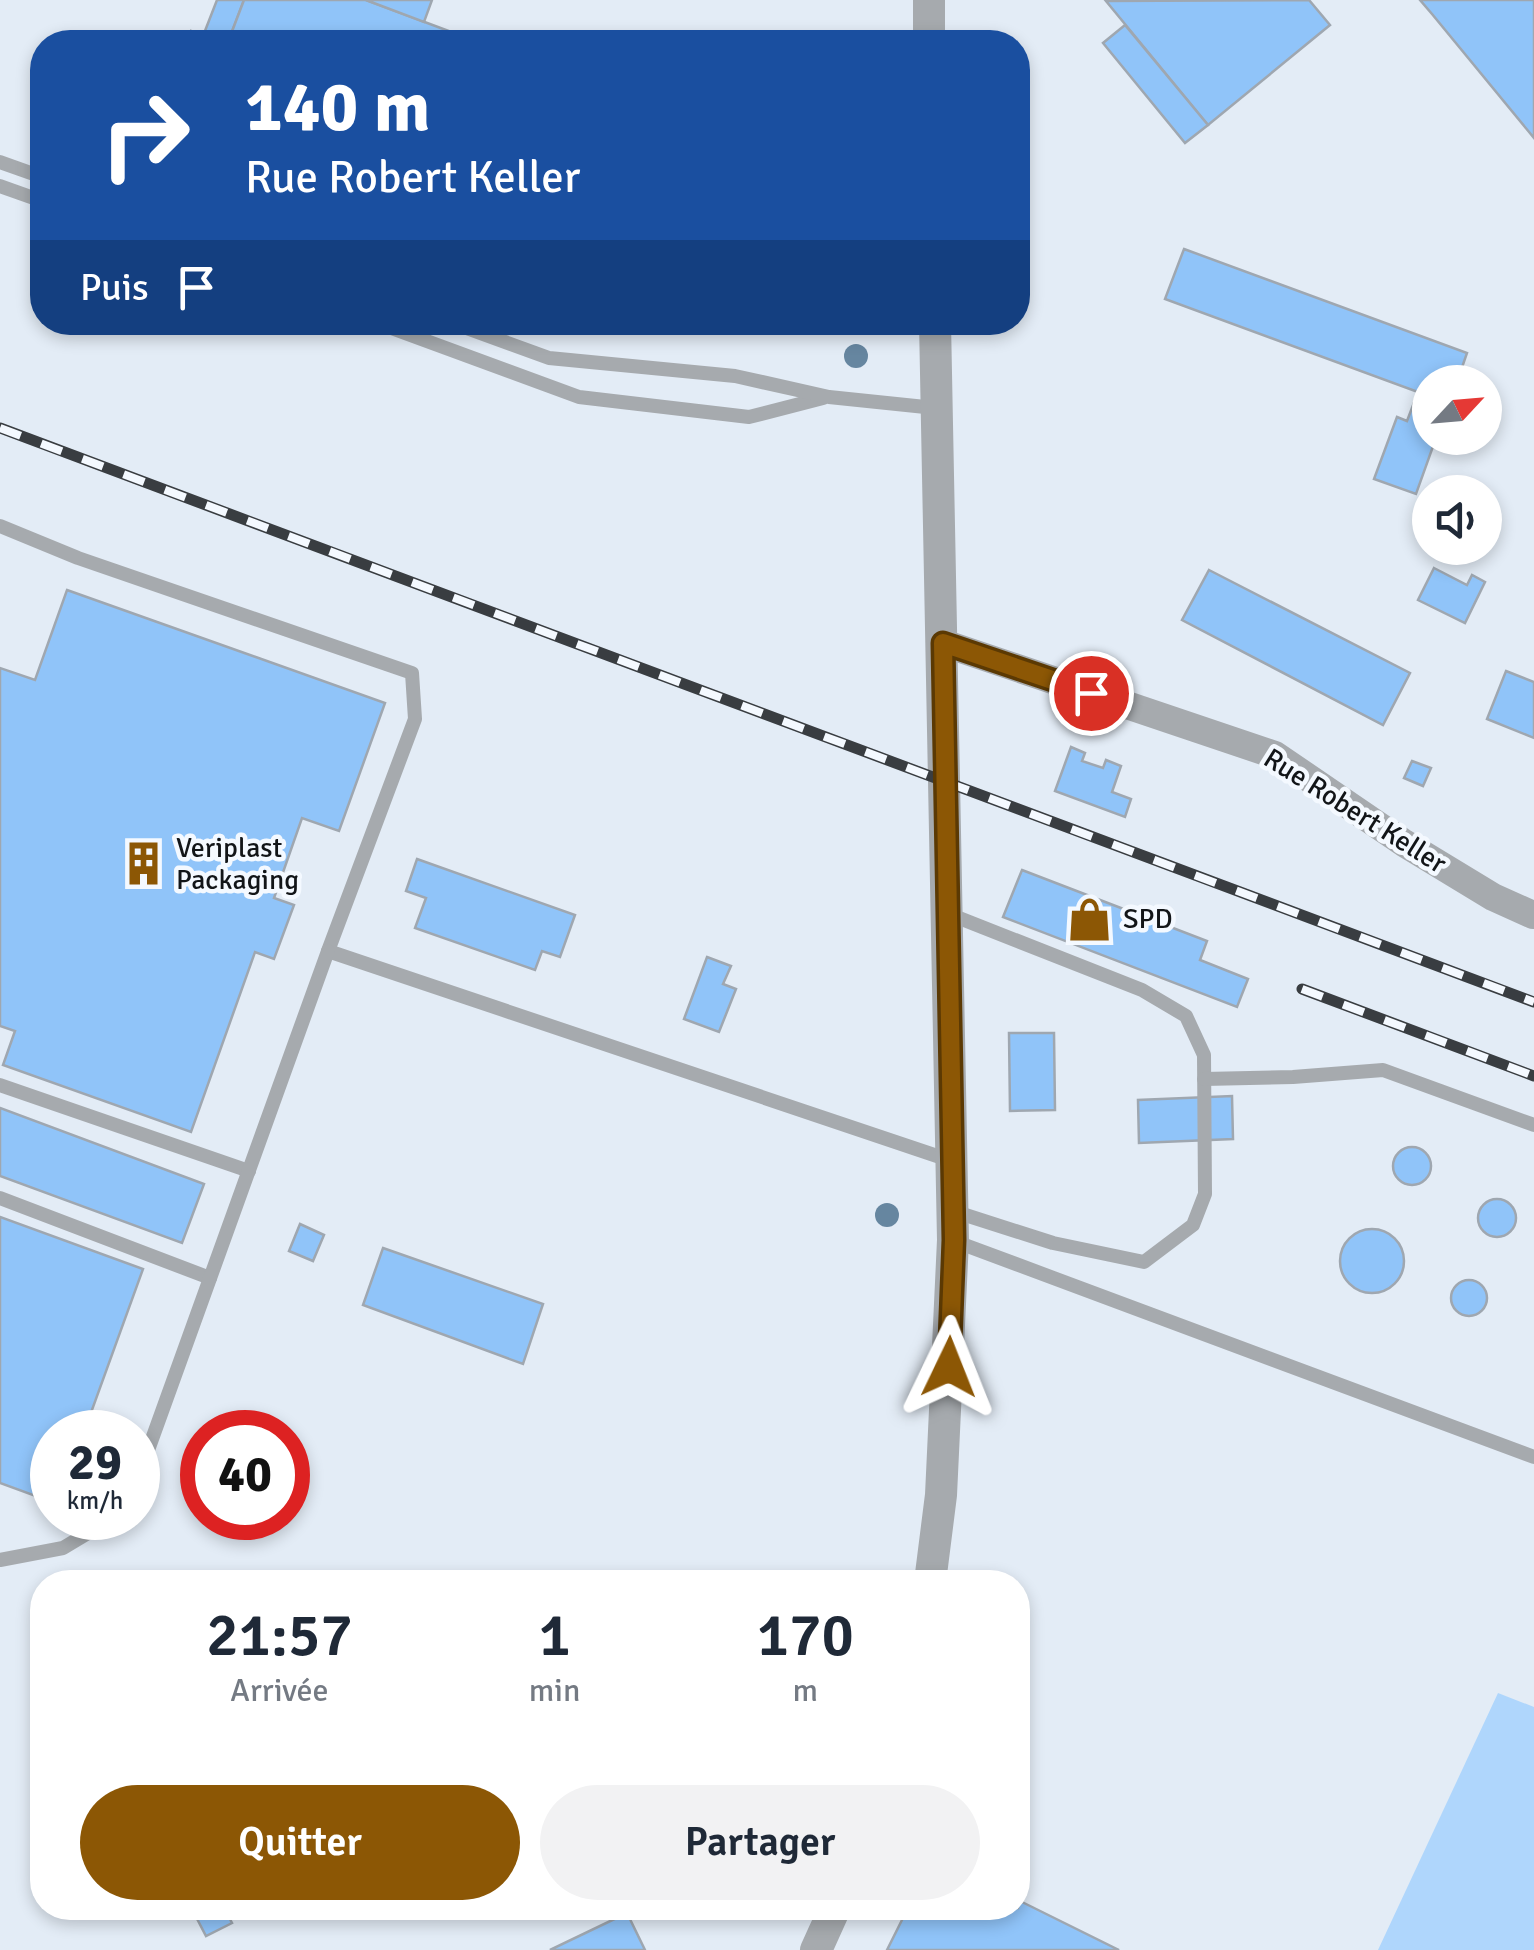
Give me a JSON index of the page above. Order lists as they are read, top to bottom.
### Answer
{
  "streets": {
    "street": ["Rue Robert Keller"]
  },
  "places": {
    "building": ["Veriplast Packaging"],
    "shop": ["SPD"]
  },
  "north": "top right",
  "page": {
    "turn": ["140 m", "Rue Robert Keller"],
    "then": "Puis",
    "speed": "29 km/h",
    "limit": "40",
    "eta": [
      "21:57",
      "Arrivée",
      "1",
      "min",
      "170",
      "m"
    ],
    "buttons": ["Quitter", "Partager"]
  }
}
